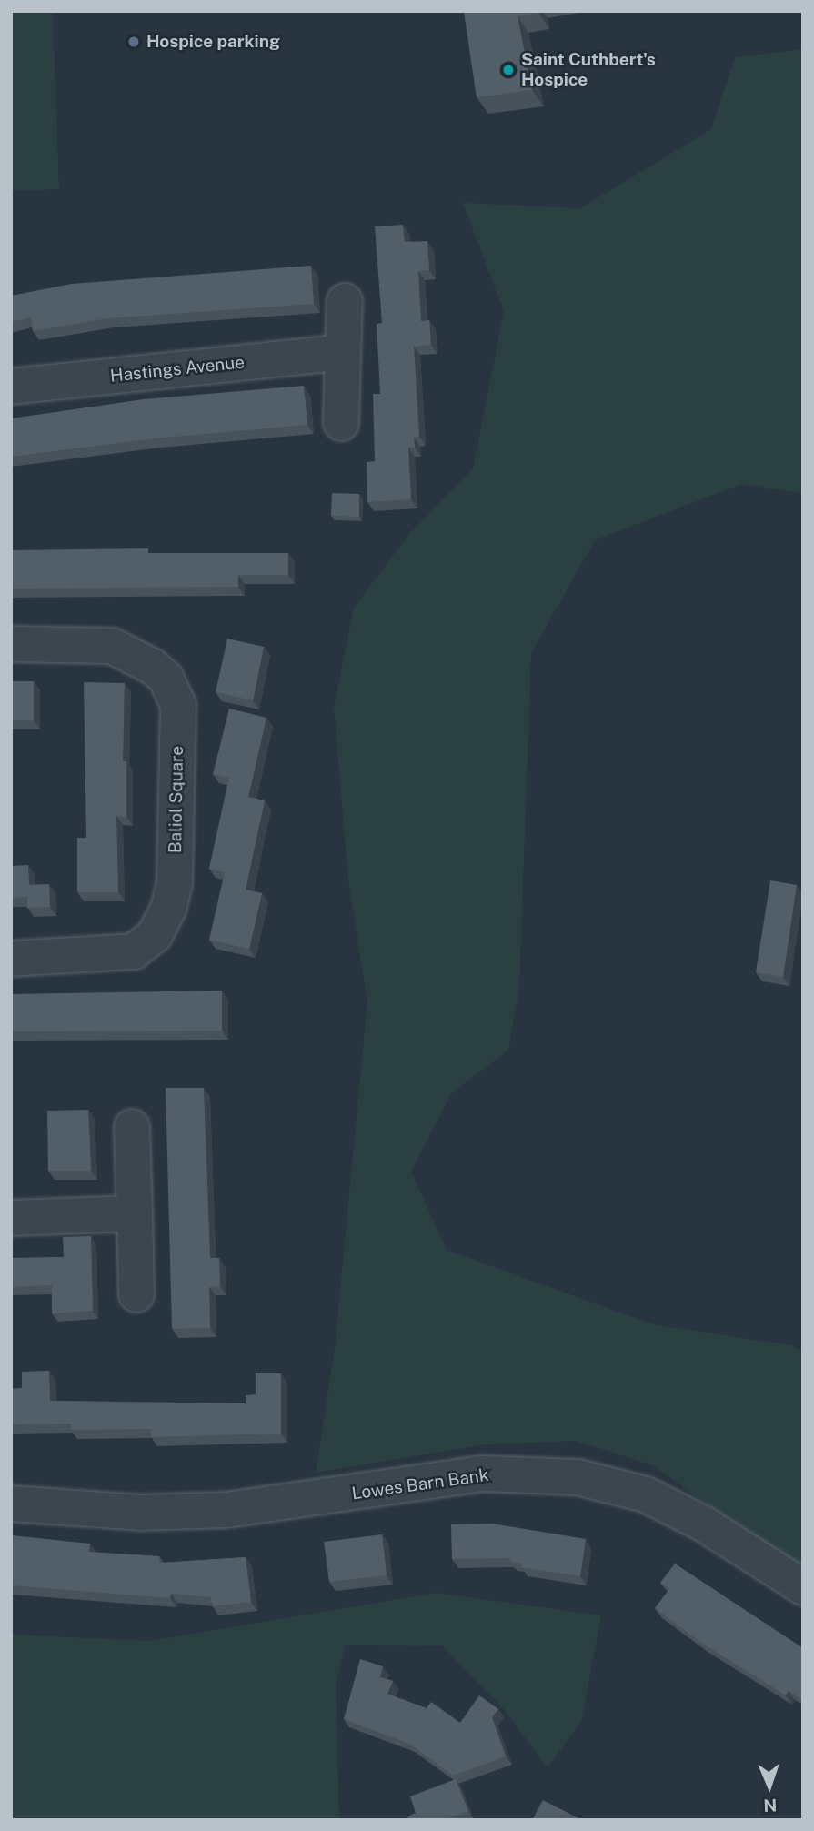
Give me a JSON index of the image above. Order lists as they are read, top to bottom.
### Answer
{
  "streets": {
    "street": ["Hastings Avenue", "Baliol Square", "Lowes Barn Bank"]
  },
  "places": ["Hospice parking", "Saint Cuthbert's Hospice"],
  "north": "bottom"
}
